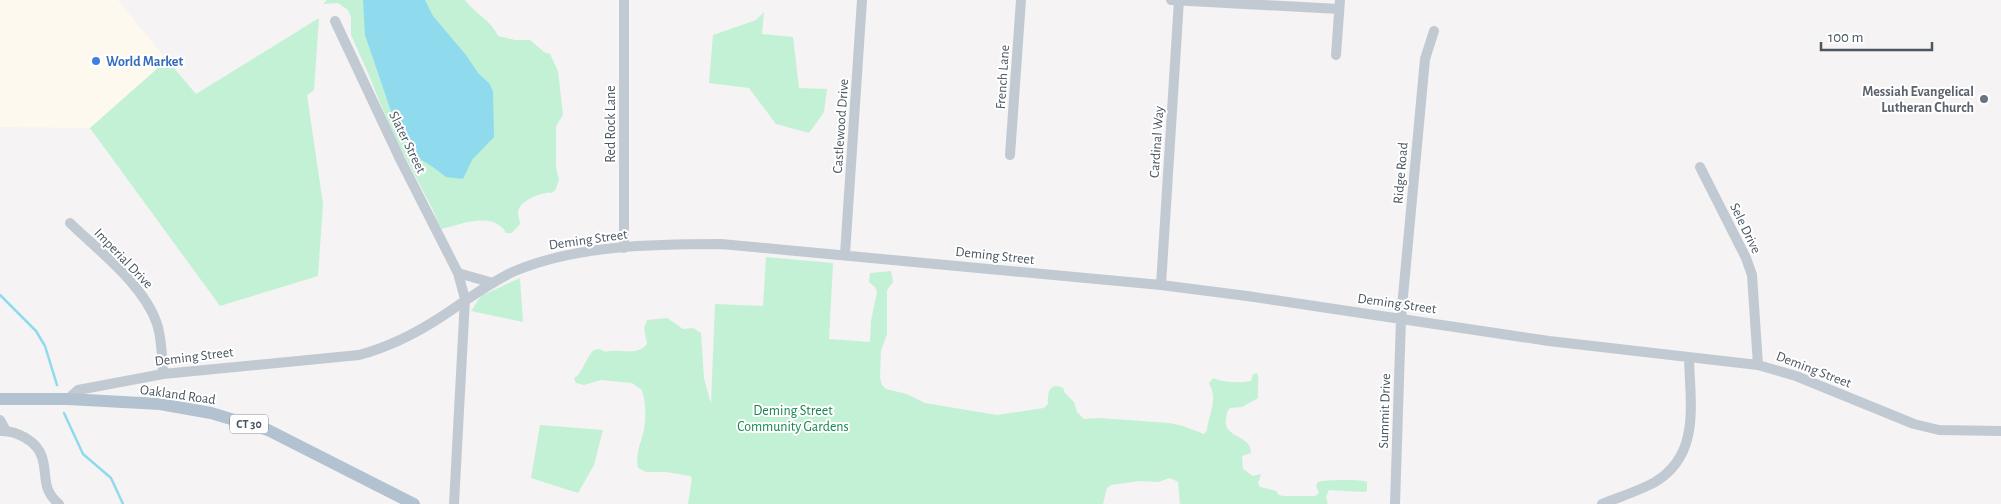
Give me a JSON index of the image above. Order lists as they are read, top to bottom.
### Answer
{
  "streets": {
    "main road": ["Deming Street", "Oakland Road", "CT 30"],
    "street": [
      "French Lane",
      "Red Rock Lane",
      "Castlewood Drive",
      "Slater Street",
      "Cardinal Way",
      "Ridge Road",
      "Sele Drive",
      "Imperial Drive",
      "Summit Drive"
    ]
  },
  "crossings": [
    ["Red Rock Lane", "Deming Street"],
    ["Castlewood Drive", "Deming Street"],
    ["Slater Street", "Deming Street"],
    ["Cardinal Way", "Deming Street"],
    ["Ridge Road", "Deming Street"],
    ["Ridge Road", "Summit Drive"],
    ["Sele Drive", "Deming Street"],
    ["Deming Street", "Imperial Drive"],
    ["Deming Street", "Oakland Road"],
    ["Deming Street", "Summit Drive"]
  ],
  "parks": ["Deming Street Community Gardens"],
  "places": ["World Market", "Messiah Evangelical Lutheran Church"],
  "scale_bar": "100 m"
}
